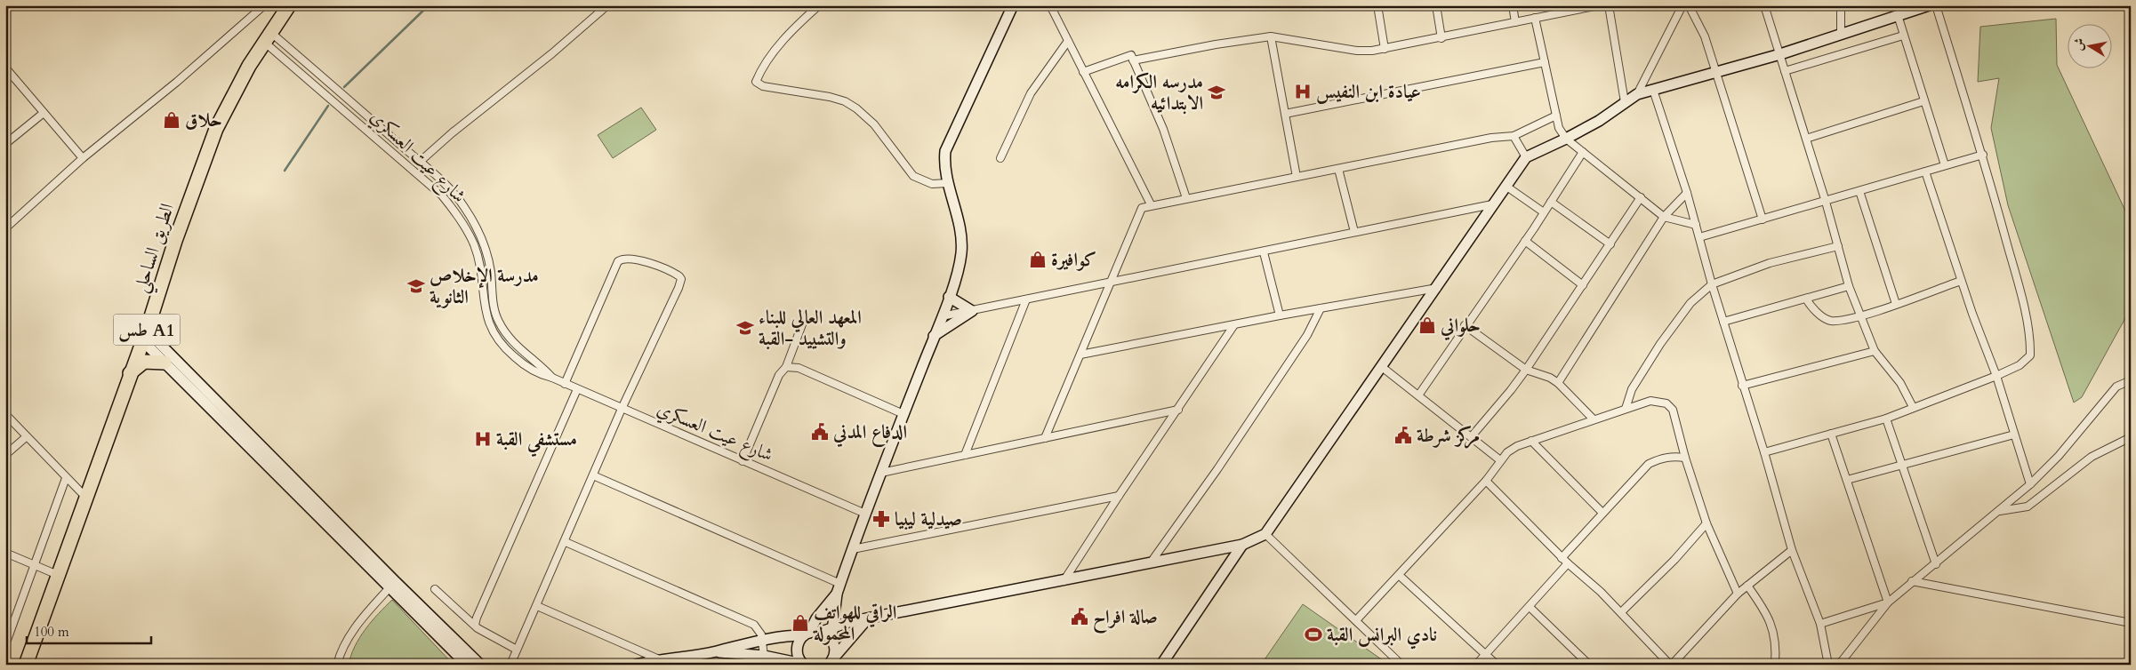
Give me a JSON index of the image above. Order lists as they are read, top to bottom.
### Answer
{
  "streets": {
    "highway": ["الطريق الساحلي", "طس A1"],
    "street": ["شارع عيت العسكري"]
  },
  "crossings": [
    ["شارع عيت العسكري", "الطريق الساحلي"]
  ],
  "places": {
    "hospital": ["عيادة ابن النفيس", "مستشفي القبة"],
    "school or university": ["مدرسه الكرامه الابتدائيه", "مدرسة الإخلاص الثانوية", "المعهد العالي للبناء والتشييد -القبة"],
    "shop": [
      "حلاق",
      "كوافيرة",
      "حلواني",
      "الراقي للهواتف المحمولة"
    ],
    "public building": ["الدفاع المدني", "مركز شرطة", "صالة افراح"],
    "pharmacy": ["صيدلية ليبيا"],
    "sports": ["نادي البرانس القبة"]
  },
  "scale_bar": "100 m",
  "north": "left"
}
